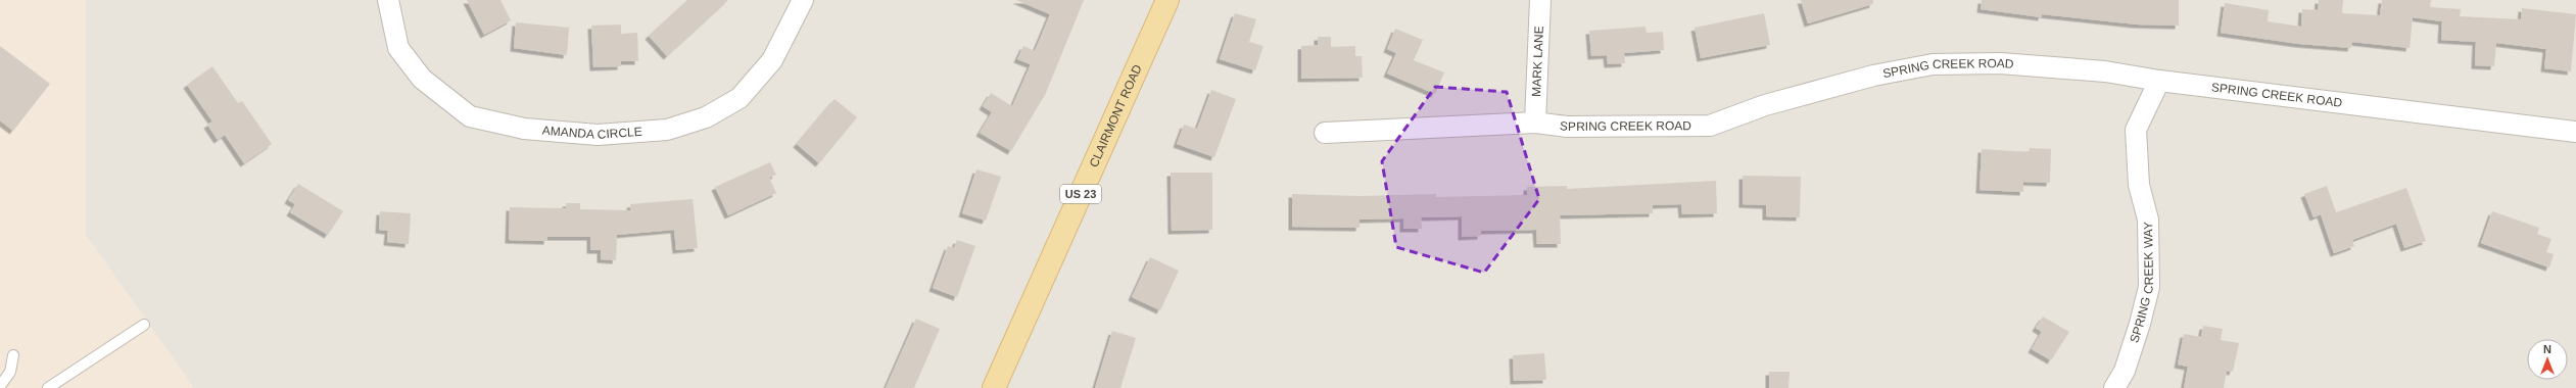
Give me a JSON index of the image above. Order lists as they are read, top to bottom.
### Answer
{
  "streets": {
    "main road": ["CLAIRMONT ROAD", "US 23"],
    "street": [
      "MARK LANE",
      "SPRING CREEK ROAD",
      "AMANDA CIRCLE",
      "SPRING CREEK WAY"
    ]
  },
  "crossings": [
    ["MARK LANE", "SPRING CREEK ROAD"],
    ["SPRING CREEK ROAD", "SPRING CREEK WAY"]
  ],
  "north": "top"
}
